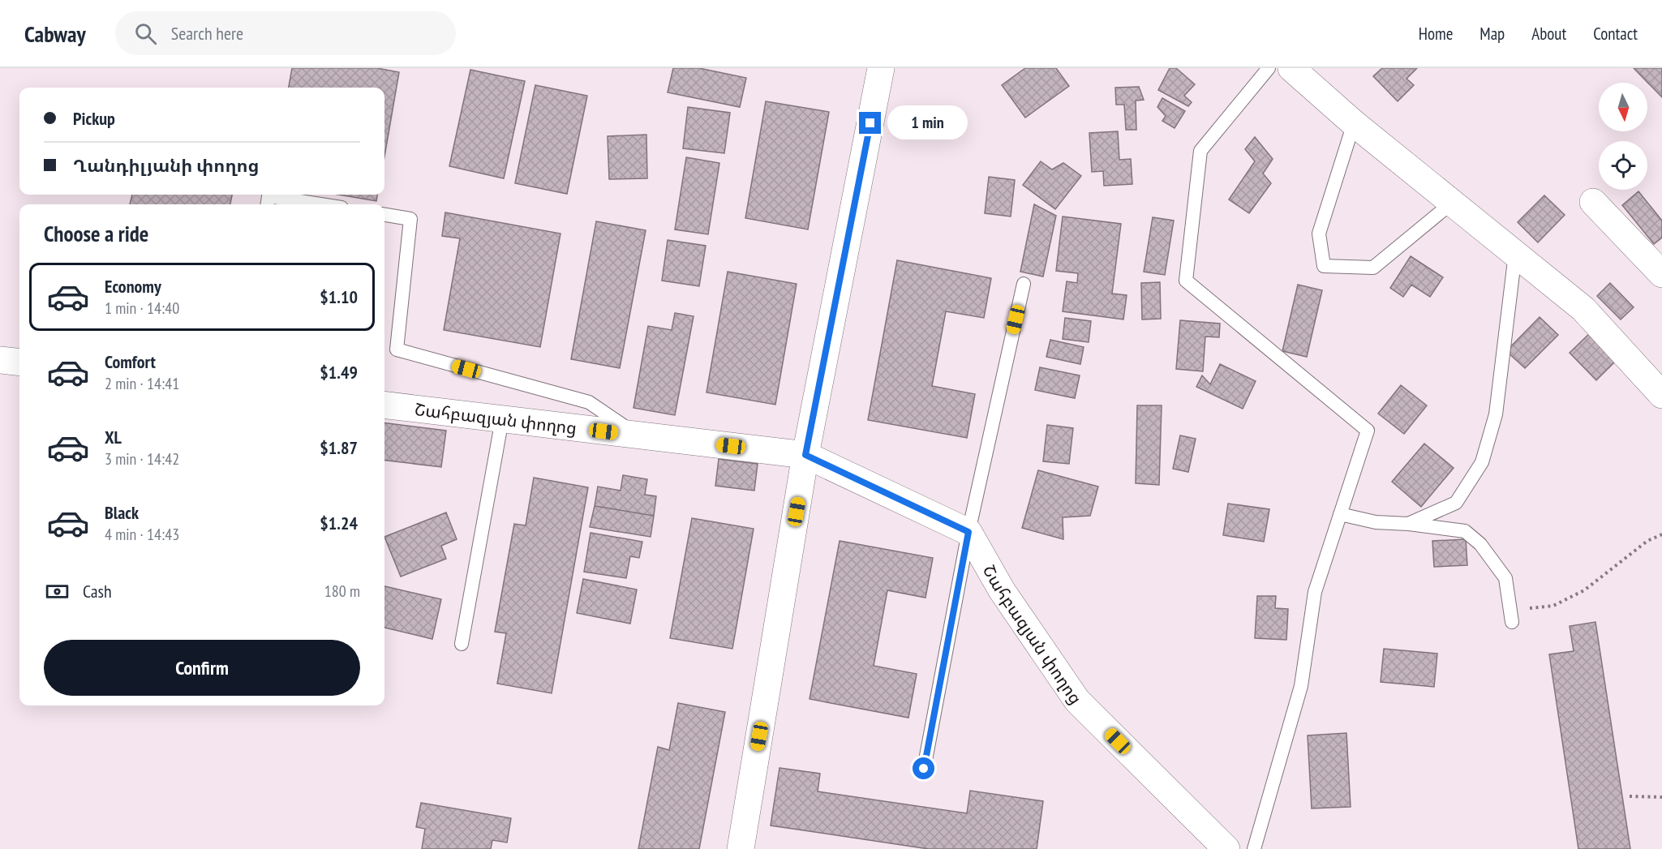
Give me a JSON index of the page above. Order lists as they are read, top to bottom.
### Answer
{
  "streets": {
    "street": ["Շահբազյան փողոց"]
  },
  "north": "bottom",
  "page": {
    "header": "Cabway",
    "search": "Search here",
    "nav": [
      "Home",
      "Map",
      "About",
      "Contact"
    ],
    "banner": ["Pickup", "Ղանդիլյանի փողոց"],
    "bubble": "1 min",
    "heading": "Choose a ride",
    "list": [
      {
        "name": "Economy",
        "note": "1 min · 14:40",
        "value": "$1.10"
      },
      {
        "name": "Comfort",
        "note": "2 min · 14:41",
        "value": "$1.49"
      },
      {
        "name": "XL",
        "note": "3 min · 14:42",
        "value": "$1.87"
      },
      {
        "name": "Black",
        "note": "4 min · 14:43",
        "value": "$1.24"
      }
    ],
    "pay": ["Cash", "180 m"],
    "buttons": "Confirm"
  }
}
